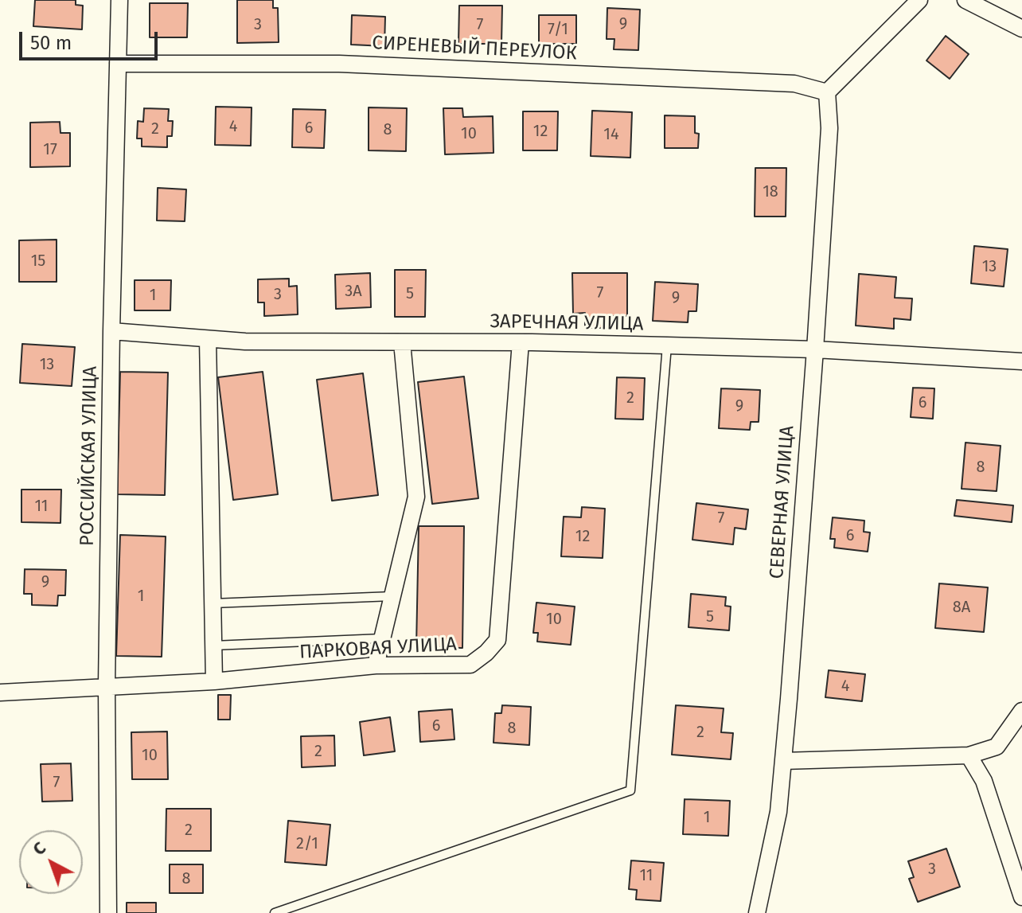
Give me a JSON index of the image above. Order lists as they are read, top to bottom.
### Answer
{
  "streets": {
    "street": [
      "СИРЕНЕВЫЙ ПЕРЕУЛОК",
      "ЗАРЕЧНАЯ УЛИЦА",
      "РОССИЙСКАЯ УЛИЦА",
      "СЕВЕРНАЯ УЛИЦА",
      "ПАРКОВАЯ УЛИЦА"
    ]
  },
  "crossings": [
    ["СИРЕНЕВЫЙ ПЕРЕУЛОК", "РОССИЙСКАЯ УЛИЦА"],
    ["СИРЕНЕВЫЙ ПЕРЕУЛОК", "СЕВЕРНАЯ УЛИЦА"],
    ["ЗАРЕЧНАЯ УЛИЦА", "РОССИЙСКАЯ УЛИЦА"],
    ["ЗАРЕЧНАЯ УЛИЦА", "СЕВЕРНАЯ УЛИЦА"],
    ["ЗАРЕЧНАЯ УЛИЦА", "ПАРКОВАЯ УЛИЦА"],
    ["РОССИЙСКАЯ УЛИЦА", "ПАРКОВАЯ УЛИЦА"]
  ],
  "house_numbers": [
    "9",
    "3",
    "7",
    "7/1",
    "4",
    "6",
    "2",
    "8",
    "12",
    "10",
    "14",
    "17",
    "18",
    "15",
    "13",
    "3А",
    "7",
    "5",
    "3",
    "1",
    "9",
    "13",
    "2",
    "6",
    "9",
    "8",
    "11",
    "7",
    "6",
    "12",
    "9",
    "1",
    "8А",
    "5",
    "10",
    "4",
    "6",
    "8",
    "2",
    "2",
    "10",
    "7",
    "1",
    "2",
    "2/1",
    "3",
    "11",
    "8"
  ],
  "scale_bar": "50 m",
  "north": "top left"
}
